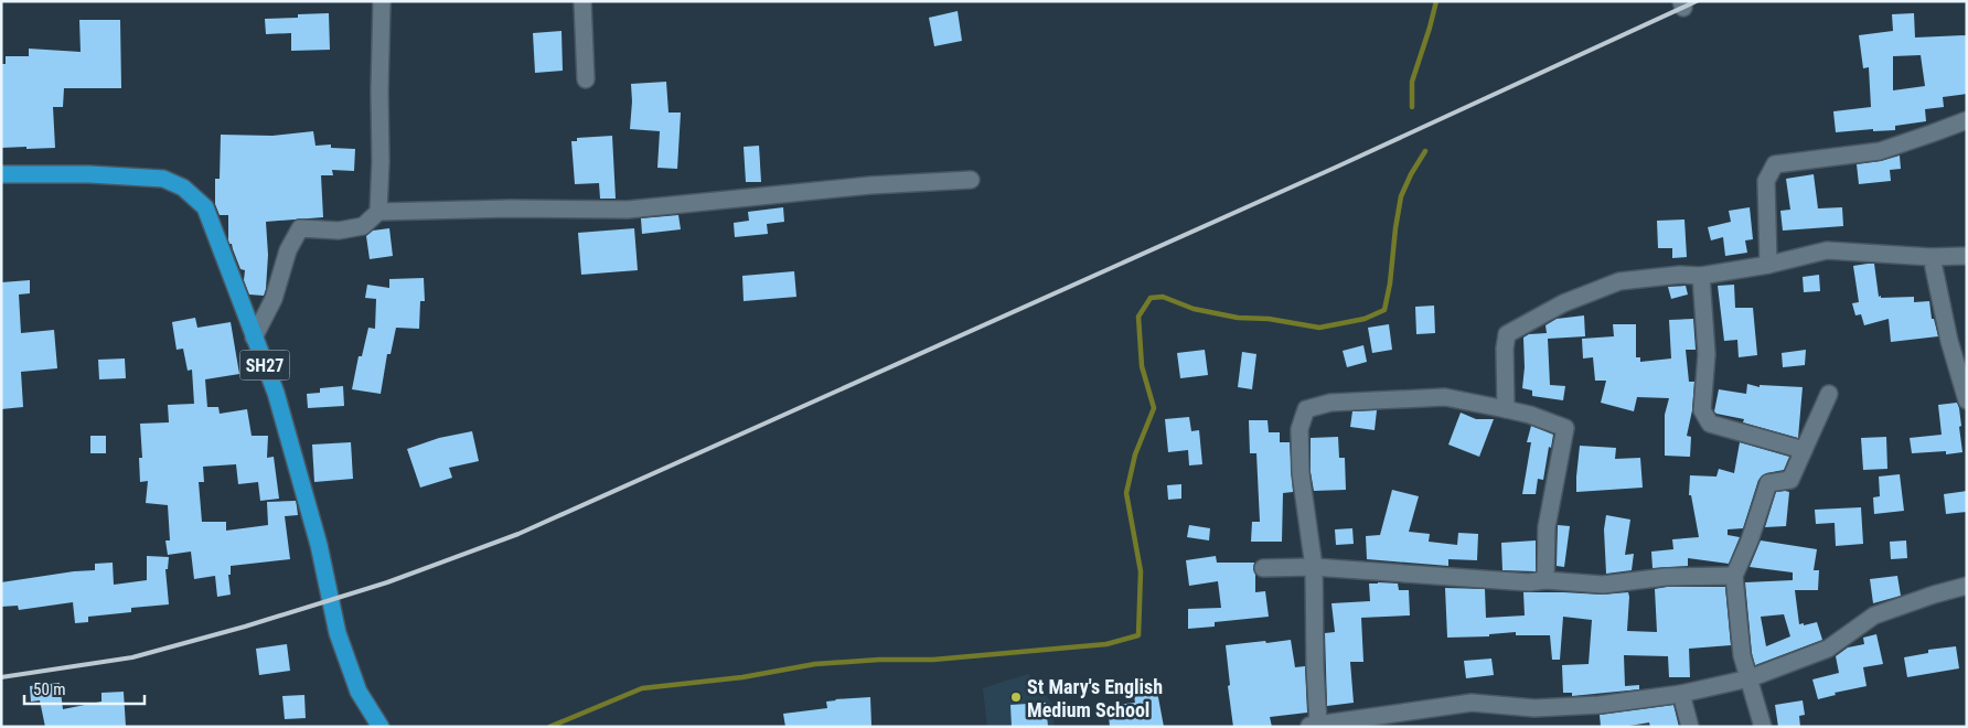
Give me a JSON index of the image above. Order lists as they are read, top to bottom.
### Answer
{
  "streets": {
    "main road": ["SH27"]
  },
  "places": ["St Mary's English Medium School"],
  "scale_bar": "50 m"
}
